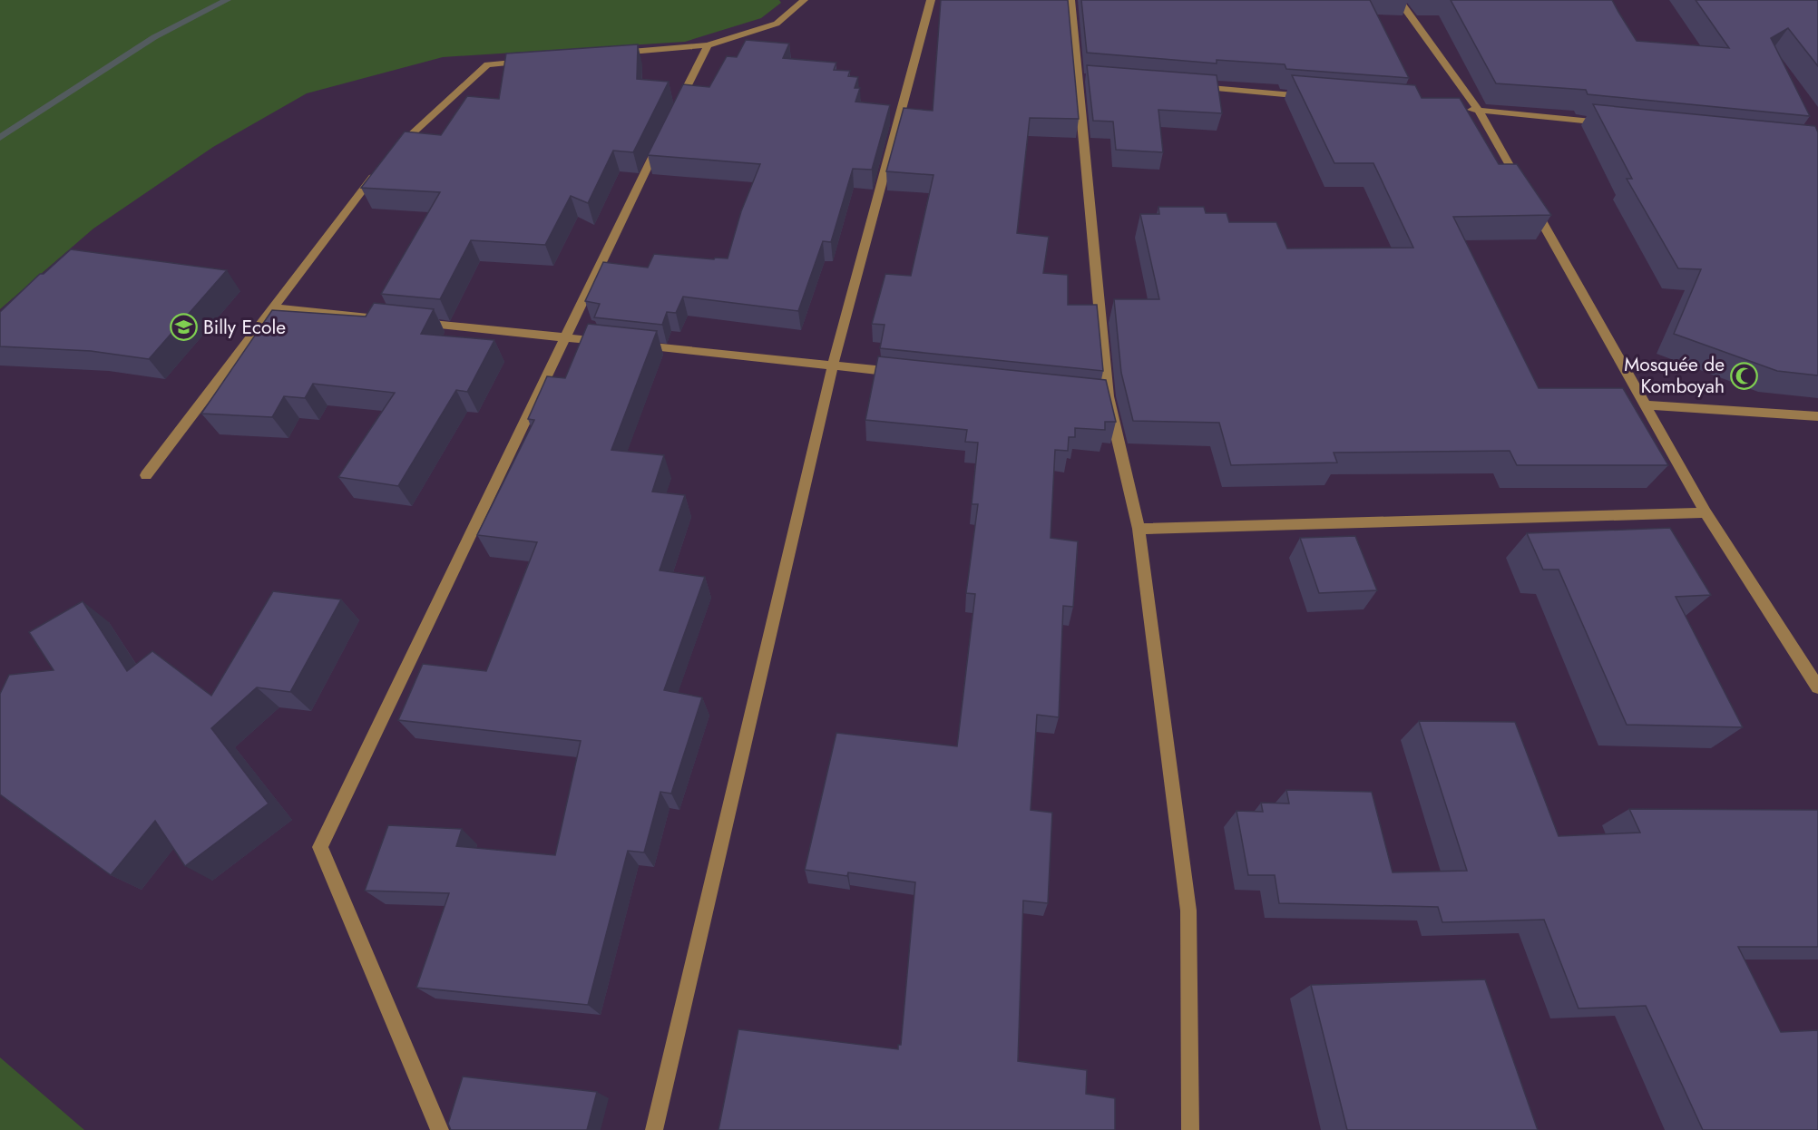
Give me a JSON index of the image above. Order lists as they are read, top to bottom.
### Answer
{
  "places": {
    "school or university": ["Billy Ecole"],
    "mosque": ["Mosquée de Komboyah"]
  }
}
